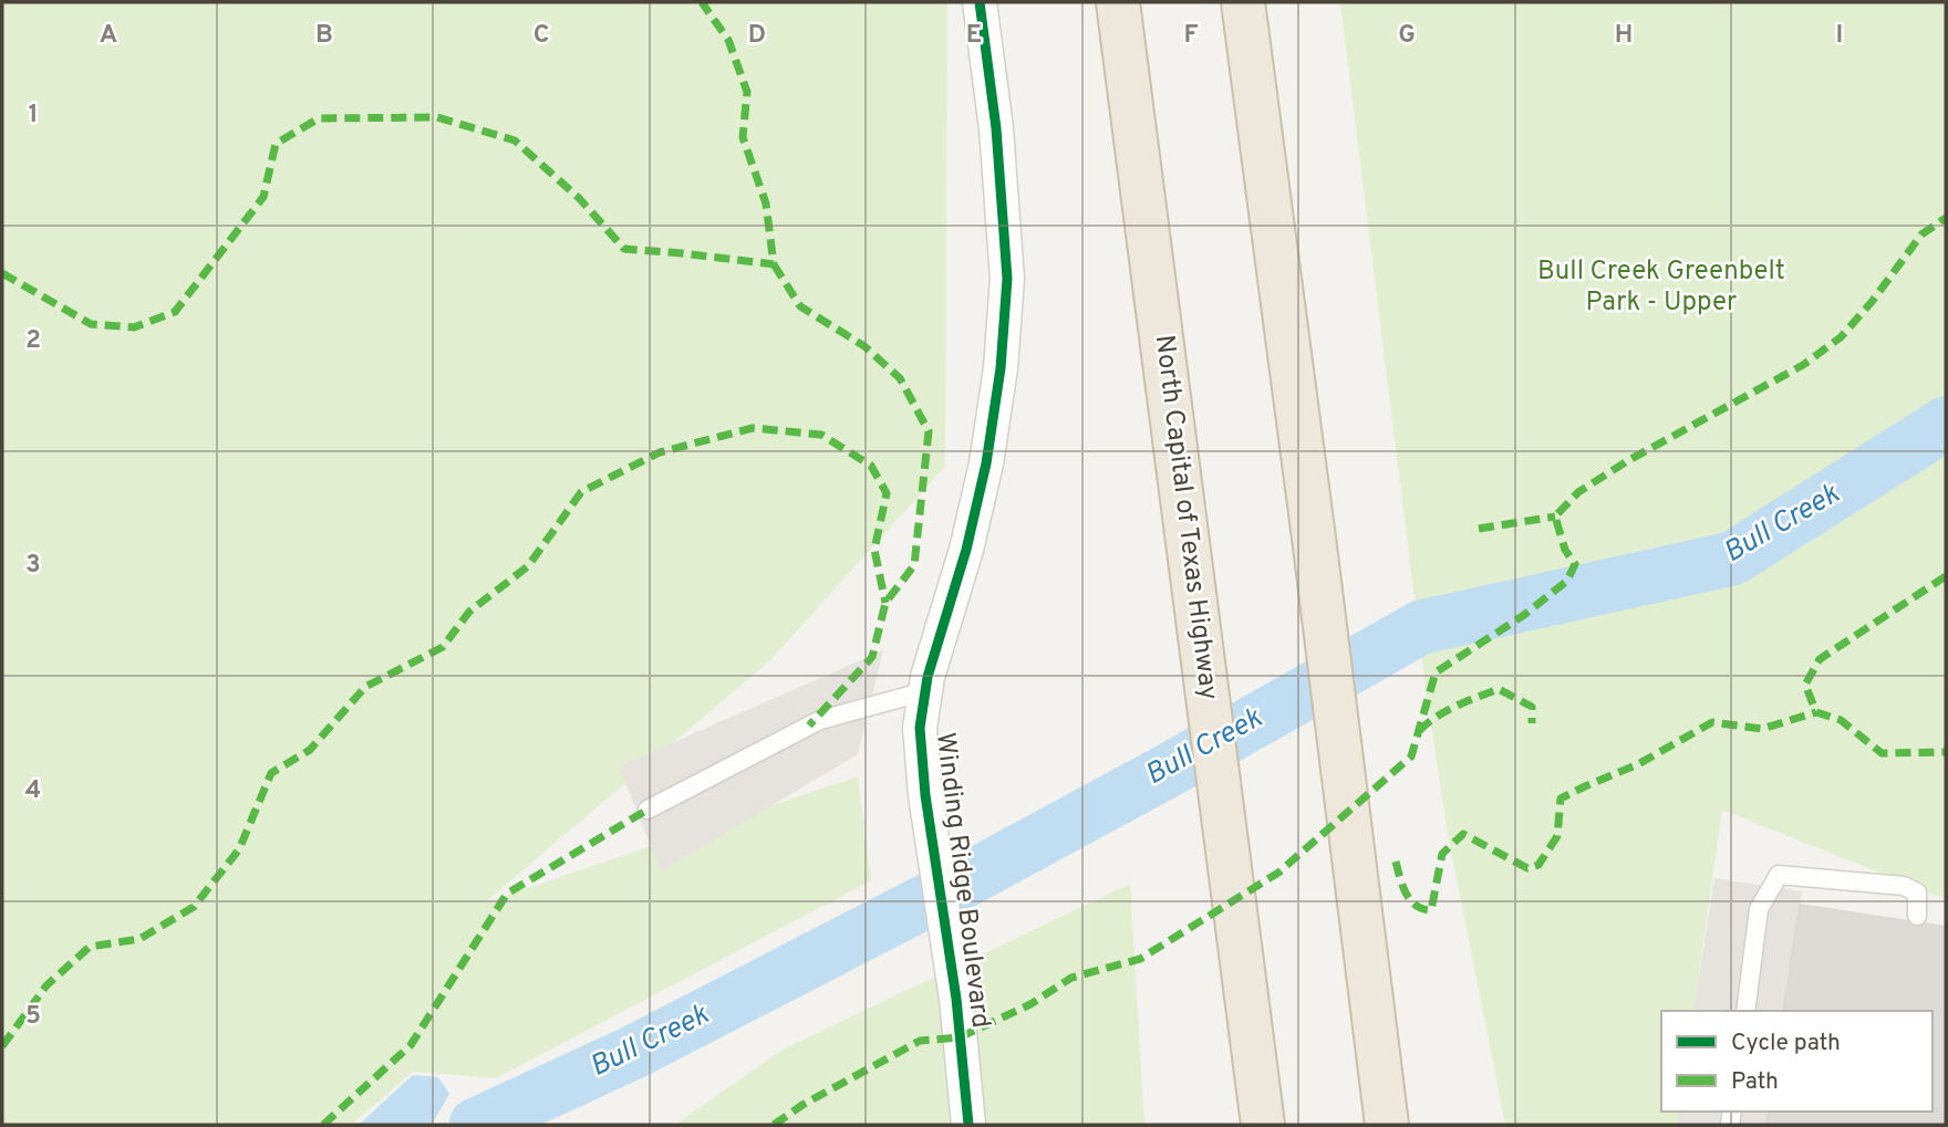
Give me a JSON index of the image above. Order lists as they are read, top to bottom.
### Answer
{
  "streets": {
    "highway": ["North Capital of Texas Highway"],
    "street": ["Winding Ridge Boulevard"]
  },
  "water": ["Bull Creek"],
  "parks": ["Bull Creek Greenbelt Park - Upper"],
  "legend": ["Cycle path", "Path"],
  "grid": {
    "columns": [
      "A",
      "B",
      "C",
      "D",
      "E",
      "F",
      "G",
      "H",
      "I"
    ],
    "rows": [
      "1",
      "2",
      "3",
      "4",
      "5"
    ]
  }
}
